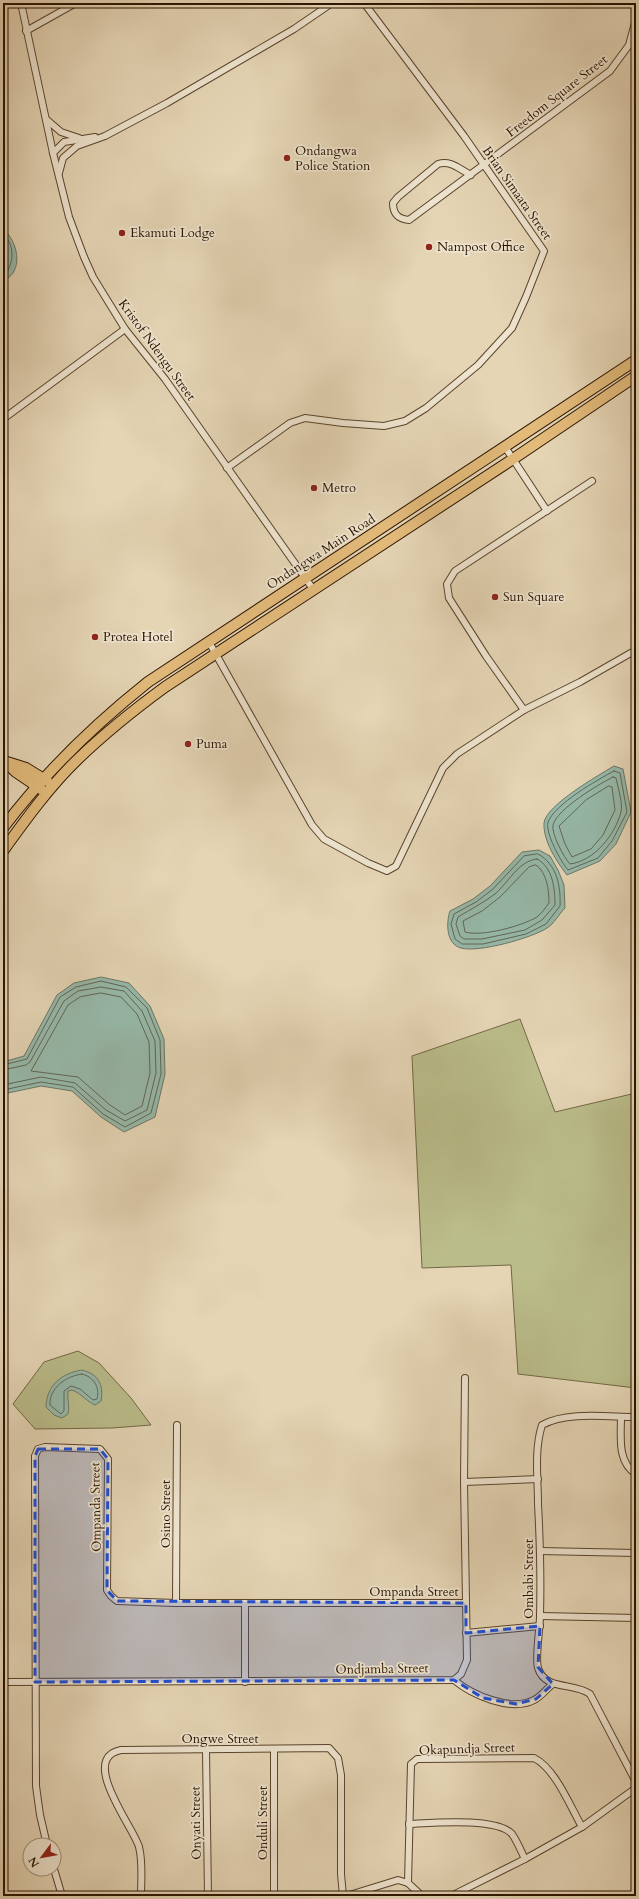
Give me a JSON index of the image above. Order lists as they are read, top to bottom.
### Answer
{
  "streets": {
    "main road": ["Ondangwa Main Road"],
    "street": [
      "Freedom Square Street",
      "Brian Simaata Street",
      "Kristof Ndengu Street",
      "Ompanda Street",
      "Osino Street",
      "Ombabi Street",
      "Ondjamba Street",
      "Ongwe Street",
      "Okapundja Street",
      "Onyati Street",
      "Onduli Street"
    ]
  },
  "crossings": [
    ["Freedom Square Street", "Brian Simaata Street"],
    ["Brian Simaata Street", "Kristof Ndengu Street"],
    ["Kristof Ndengu Street", "Ondangwa Main Road"],
    ["Ompanda Street", "Osino Street"],
    ["Ompanda Street", "Ondjamba Street"],
    ["Ongwe Street", "Onyati Street"],
    ["Ongwe Street", "Onduli Street"]
  ],
  "places": [
    "Ondangwa Police Station",
    "Ekamuti Lodge",
    "Nampost Office",
    "Metro",
    "Sun Square",
    "Protea Hotel",
    "Puma"
  ],
  "north": "bottom left"
}
